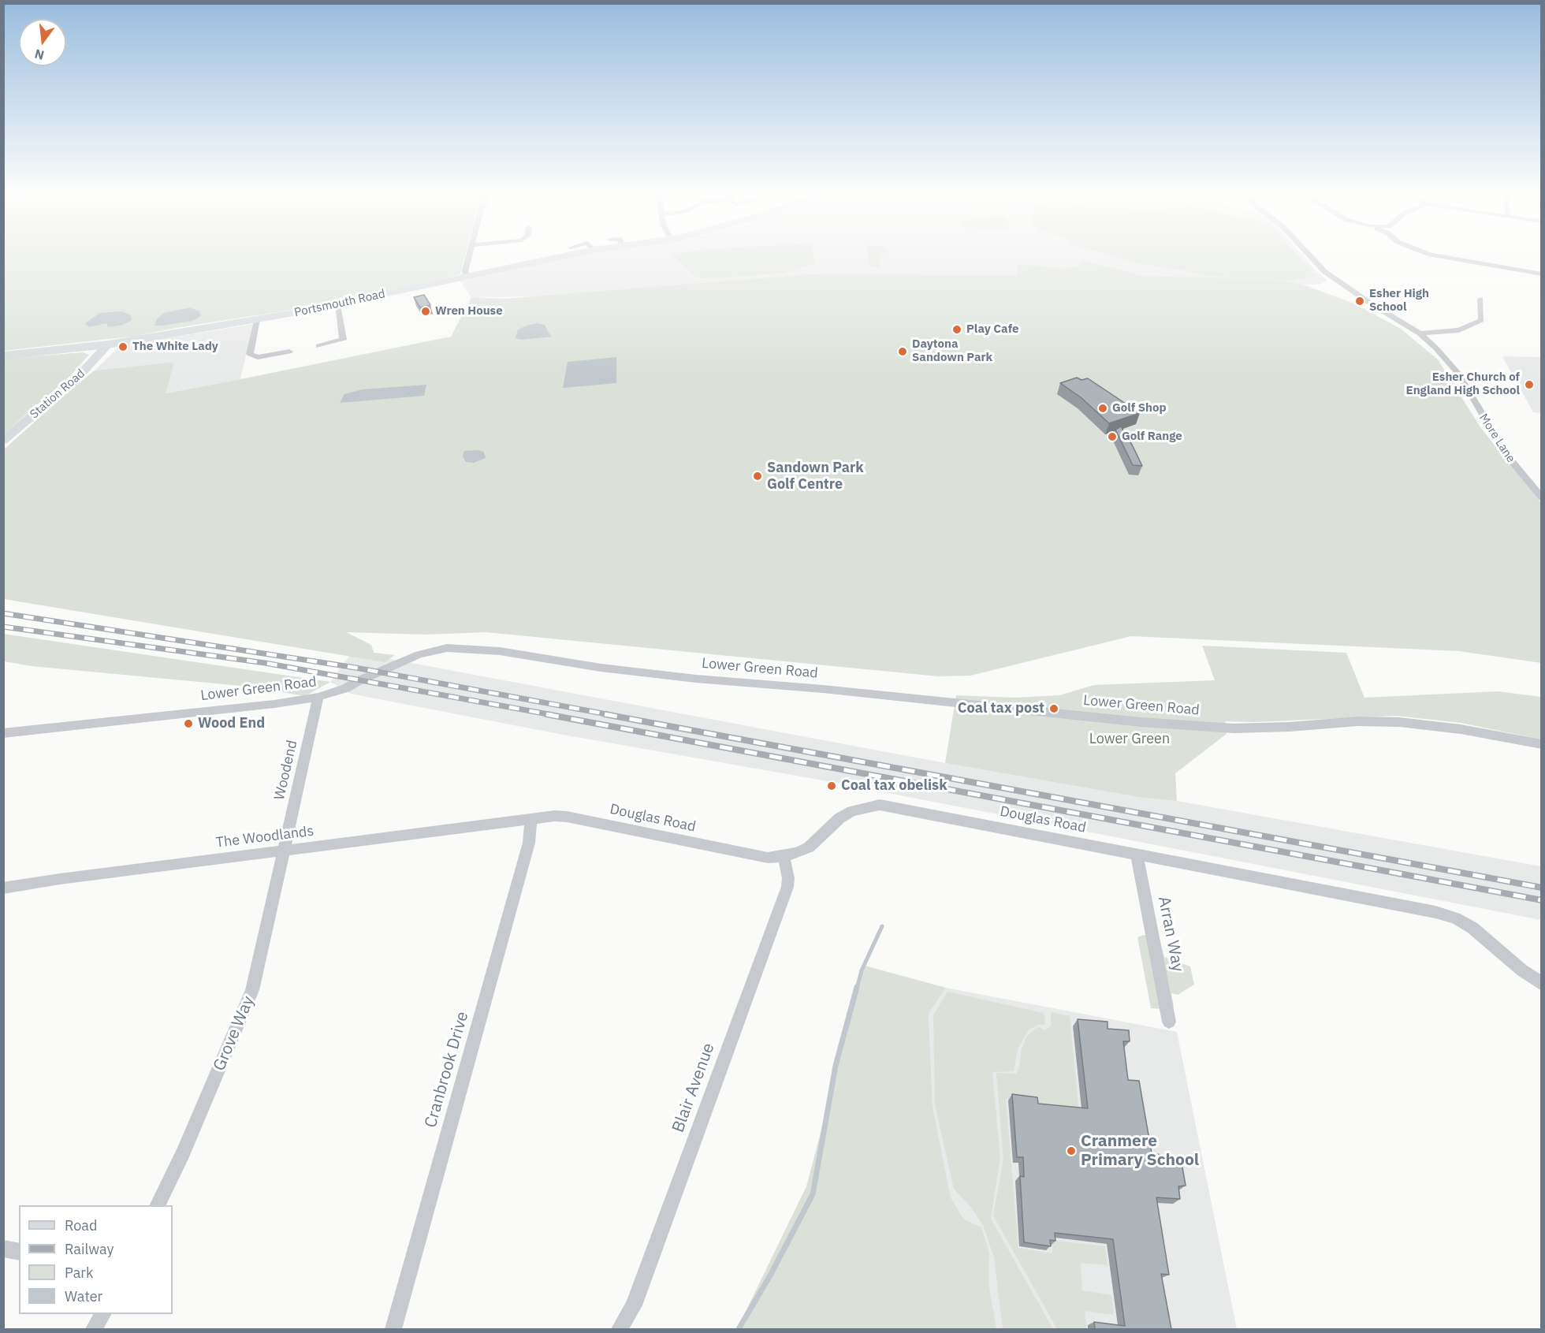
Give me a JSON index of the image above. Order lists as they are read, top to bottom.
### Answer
{
  "streets": {
    "main road": ["Portsmouth Road", "Station Road"],
    "street": [
      "More Lane",
      "Lower Green Road",
      "Woodend",
      "Douglas Road",
      "The Woodlands",
      "Arran Way",
      "Grove Way",
      "Cranbrook Drive",
      "Blair Avenue"
    ]
  },
  "crossings": [
    ["Portsmouth Road", "Station Road"],
    ["Lower Green Road", "Woodend"],
    ["Woodend", "The Woodlands"],
    ["Woodend", "Grove Way"],
    ["Douglas Road", "The Woodlands"],
    ["Douglas Road", "Arran Way"],
    ["Douglas Road", "Cranbrook Drive"],
    ["Douglas Road", "Blair Avenue"],
    ["The Woodlands", "Grove Way"],
    ["The Woodlands", "Cranbrook Drive"]
  ],
  "parks": ["Lower Green"],
  "places": [
    "Esher High School",
    "Wren House",
    "Play Cafe",
    "The White Lady",
    "Daytona Sandown Park",
    "Esher Church of England High School",
    "Golf Shop",
    "Golf Range",
    "Sandown Park Golf Centre",
    "Coal tax post",
    "Wood End",
    "Coal tax obelisk",
    "Cranmere Primary School"
  ],
  "legend": [
    "Road",
    "Railway",
    "Park",
    "Water"
  ],
  "north": "bottom"
}
